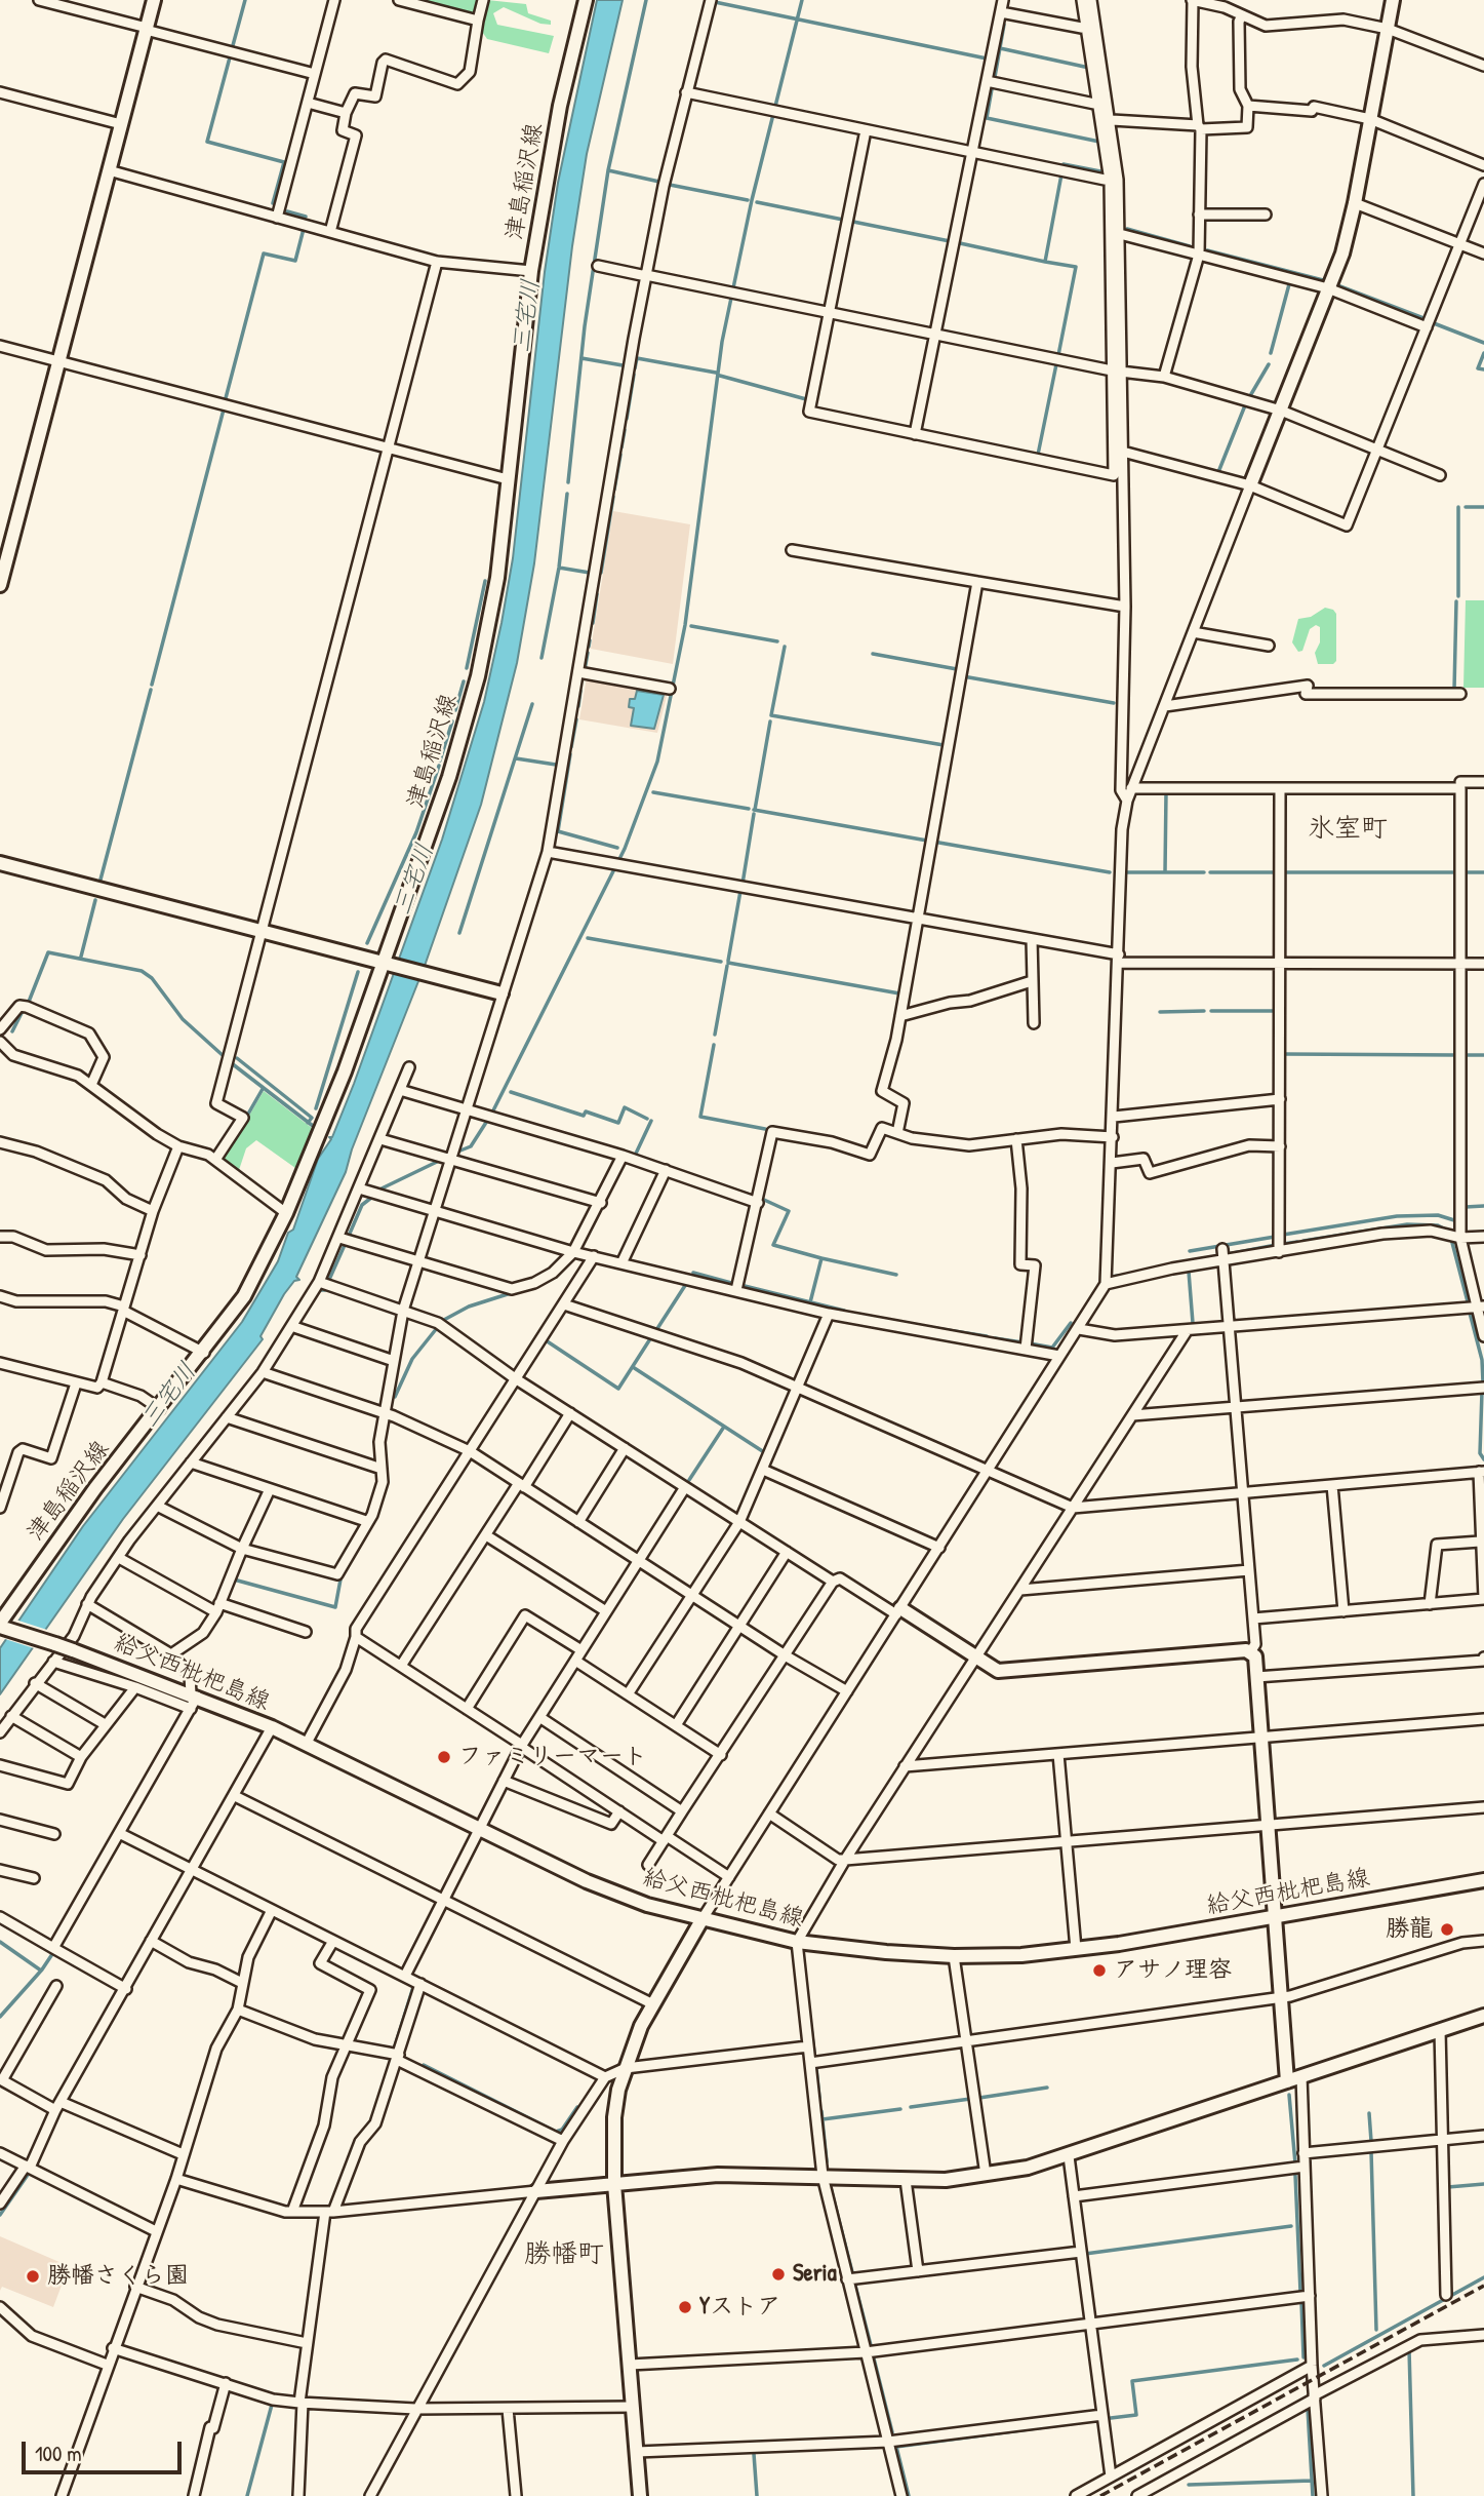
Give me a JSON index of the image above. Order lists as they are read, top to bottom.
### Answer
{
  "streets": {
    "street": ["津島稲沢線", "給父西枇杷島線"]
  },
  "crossings": [
    ["津島稲沢線", "給父西枇杷島線"]
  ],
  "districts": ["氷室町", "勝幡町"],
  "water": ["三宅川"],
  "places": [
    "ファミリーマート",
    "勝龍",
    "アサノ理容",
    "Seria",
    "勝幡さくら園",
    "Yストア"
  ],
  "scale_bar": "100 m"
}
